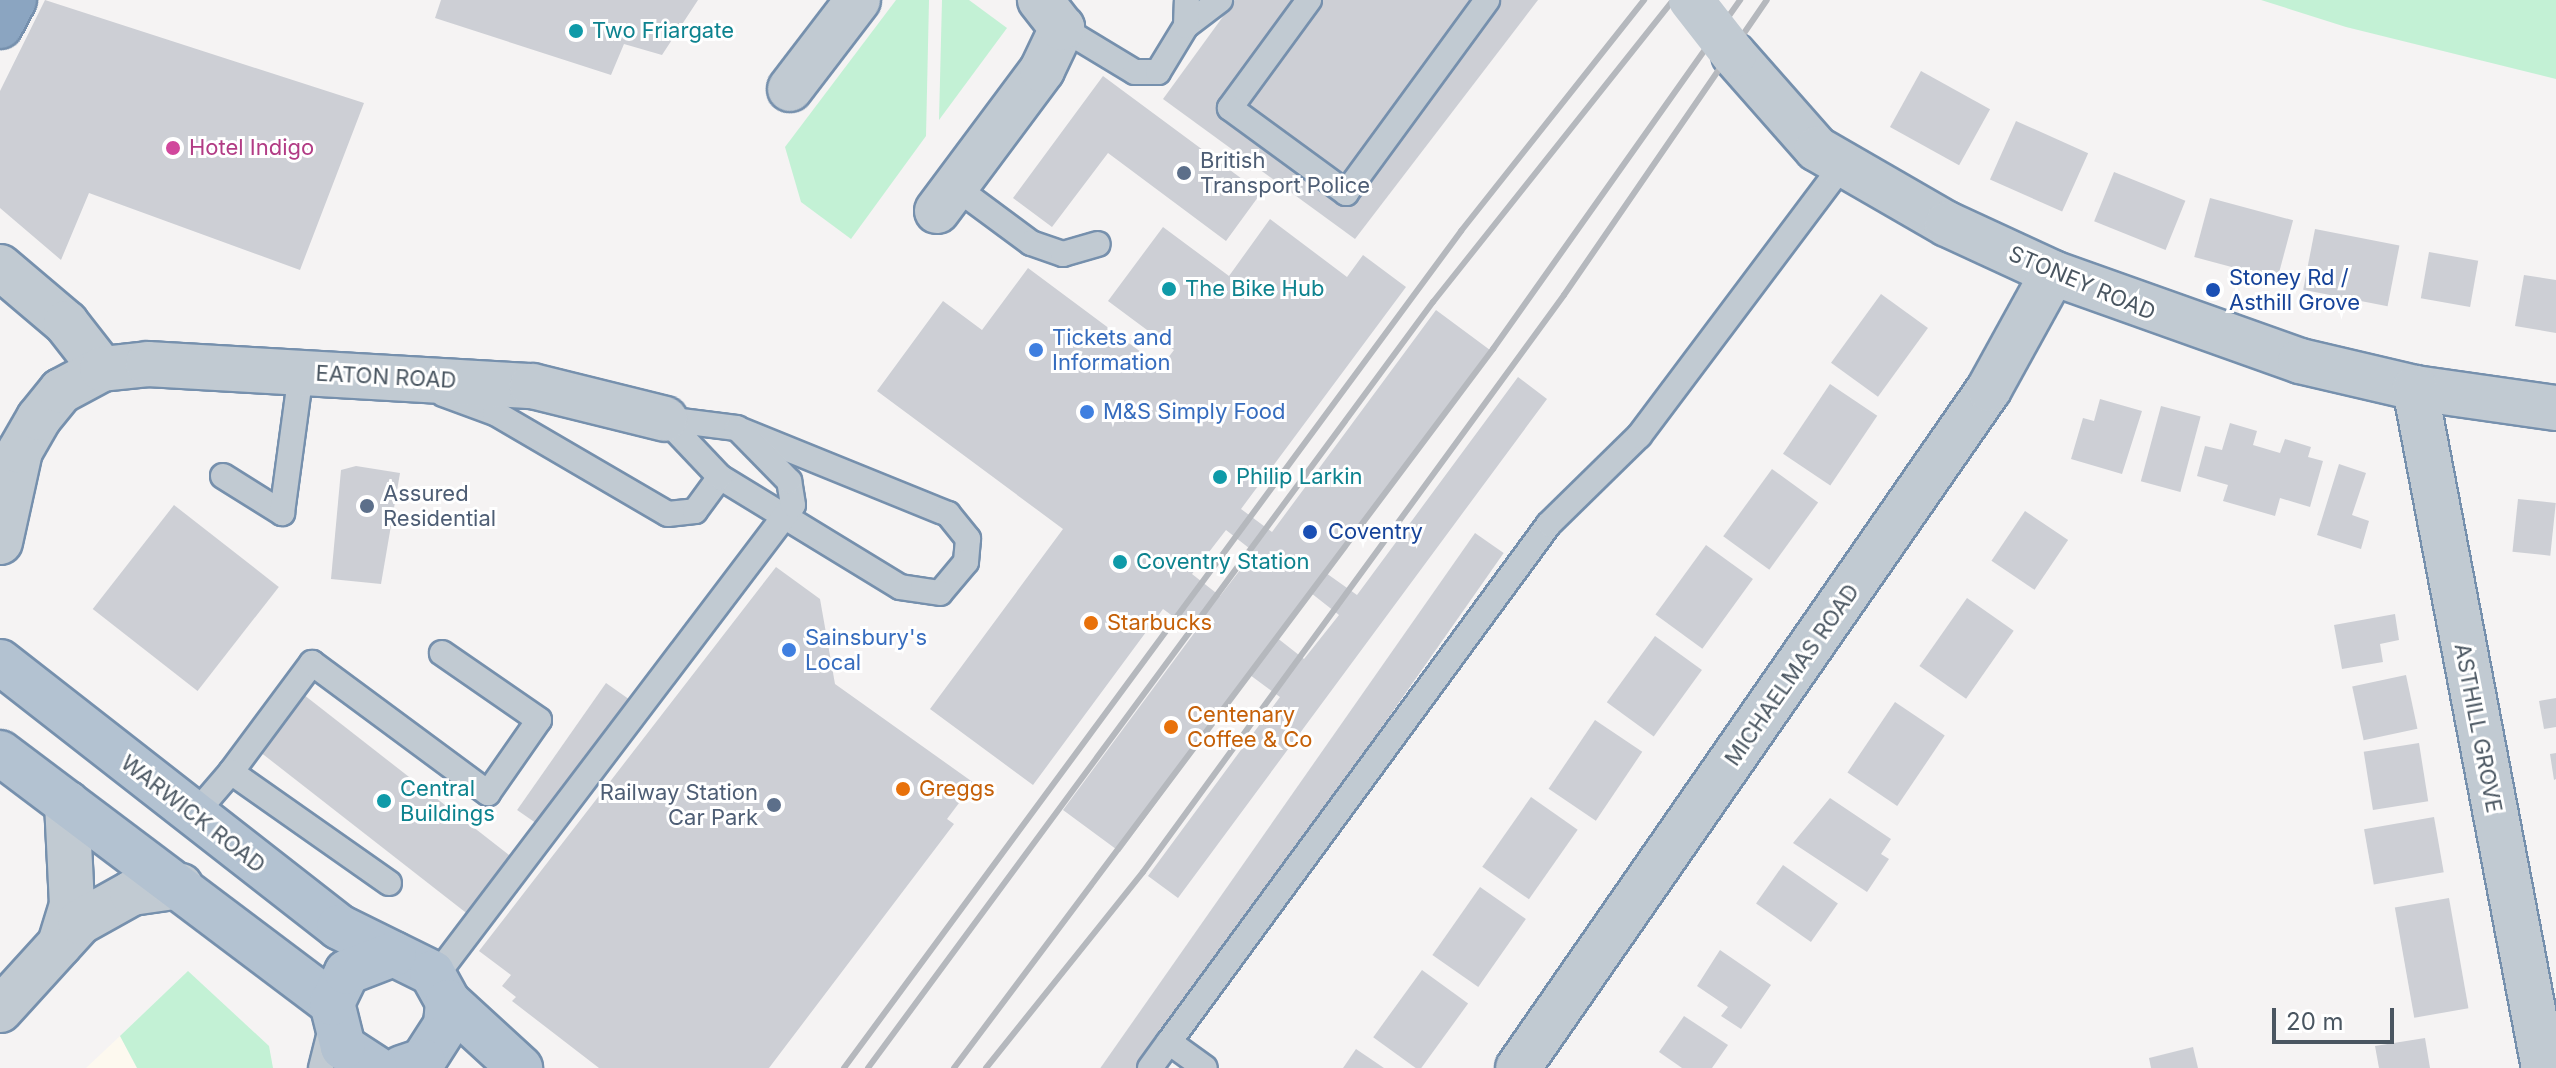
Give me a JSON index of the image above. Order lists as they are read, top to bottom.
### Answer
{
  "streets": {
    "main road": ["WARWICK ROAD"],
    "street": [
      "STONEY ROAD",
      "EATON ROAD",
      "MICHAELMAS ROAD",
      "ASTHILL GROVE"
    ]
  },
  "crossings": [
    ["STONEY ROAD", "MICHAELMAS ROAD"],
    ["STONEY ROAD", "ASTHILL GROVE"]
  ],
  "places": [
    "Two Friargate",
    "Hotel Indigo",
    "British Transport Police",
    "The Bike Hub",
    "Stoney Rd / Asthill Grove",
    "Tickets and Information",
    "M&S Simply Food",
    "Philip Larkin",
    "Assured Residential",
    "Coventry",
    "Coventry Station",
    "Starbucks",
    "Sainsbury's Local",
    "Centenary Coffee & Co",
    "Greggs",
    "Central Buildings",
    "Railway Station Car Park"
  ],
  "scale_bar": "20 m"
}
